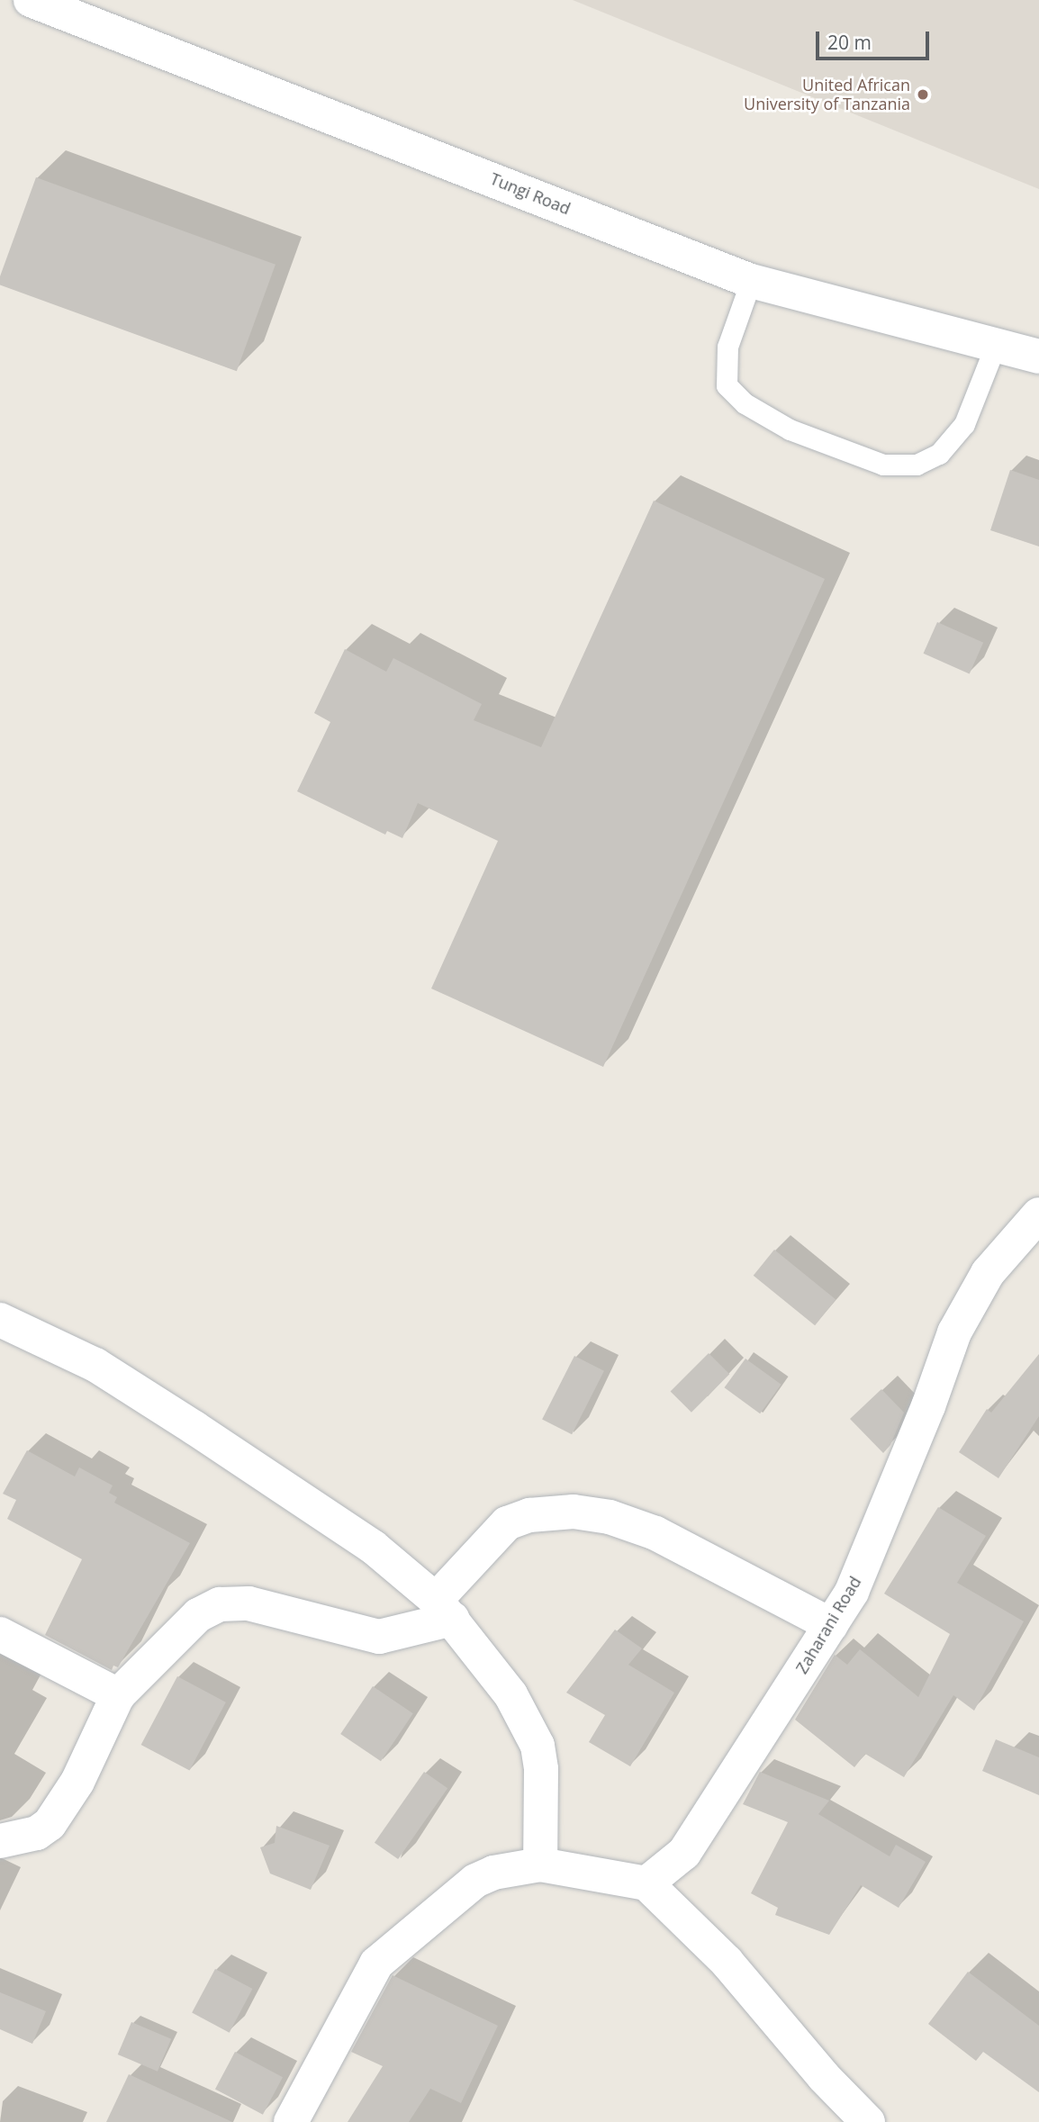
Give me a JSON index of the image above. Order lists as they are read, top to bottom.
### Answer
{
  "streets": {
    "street": ["Tungi Road", "Zaharani Road"]
  },
  "places": ["United African University of Tanzania"],
  "scale_bar": "20 m"
}
